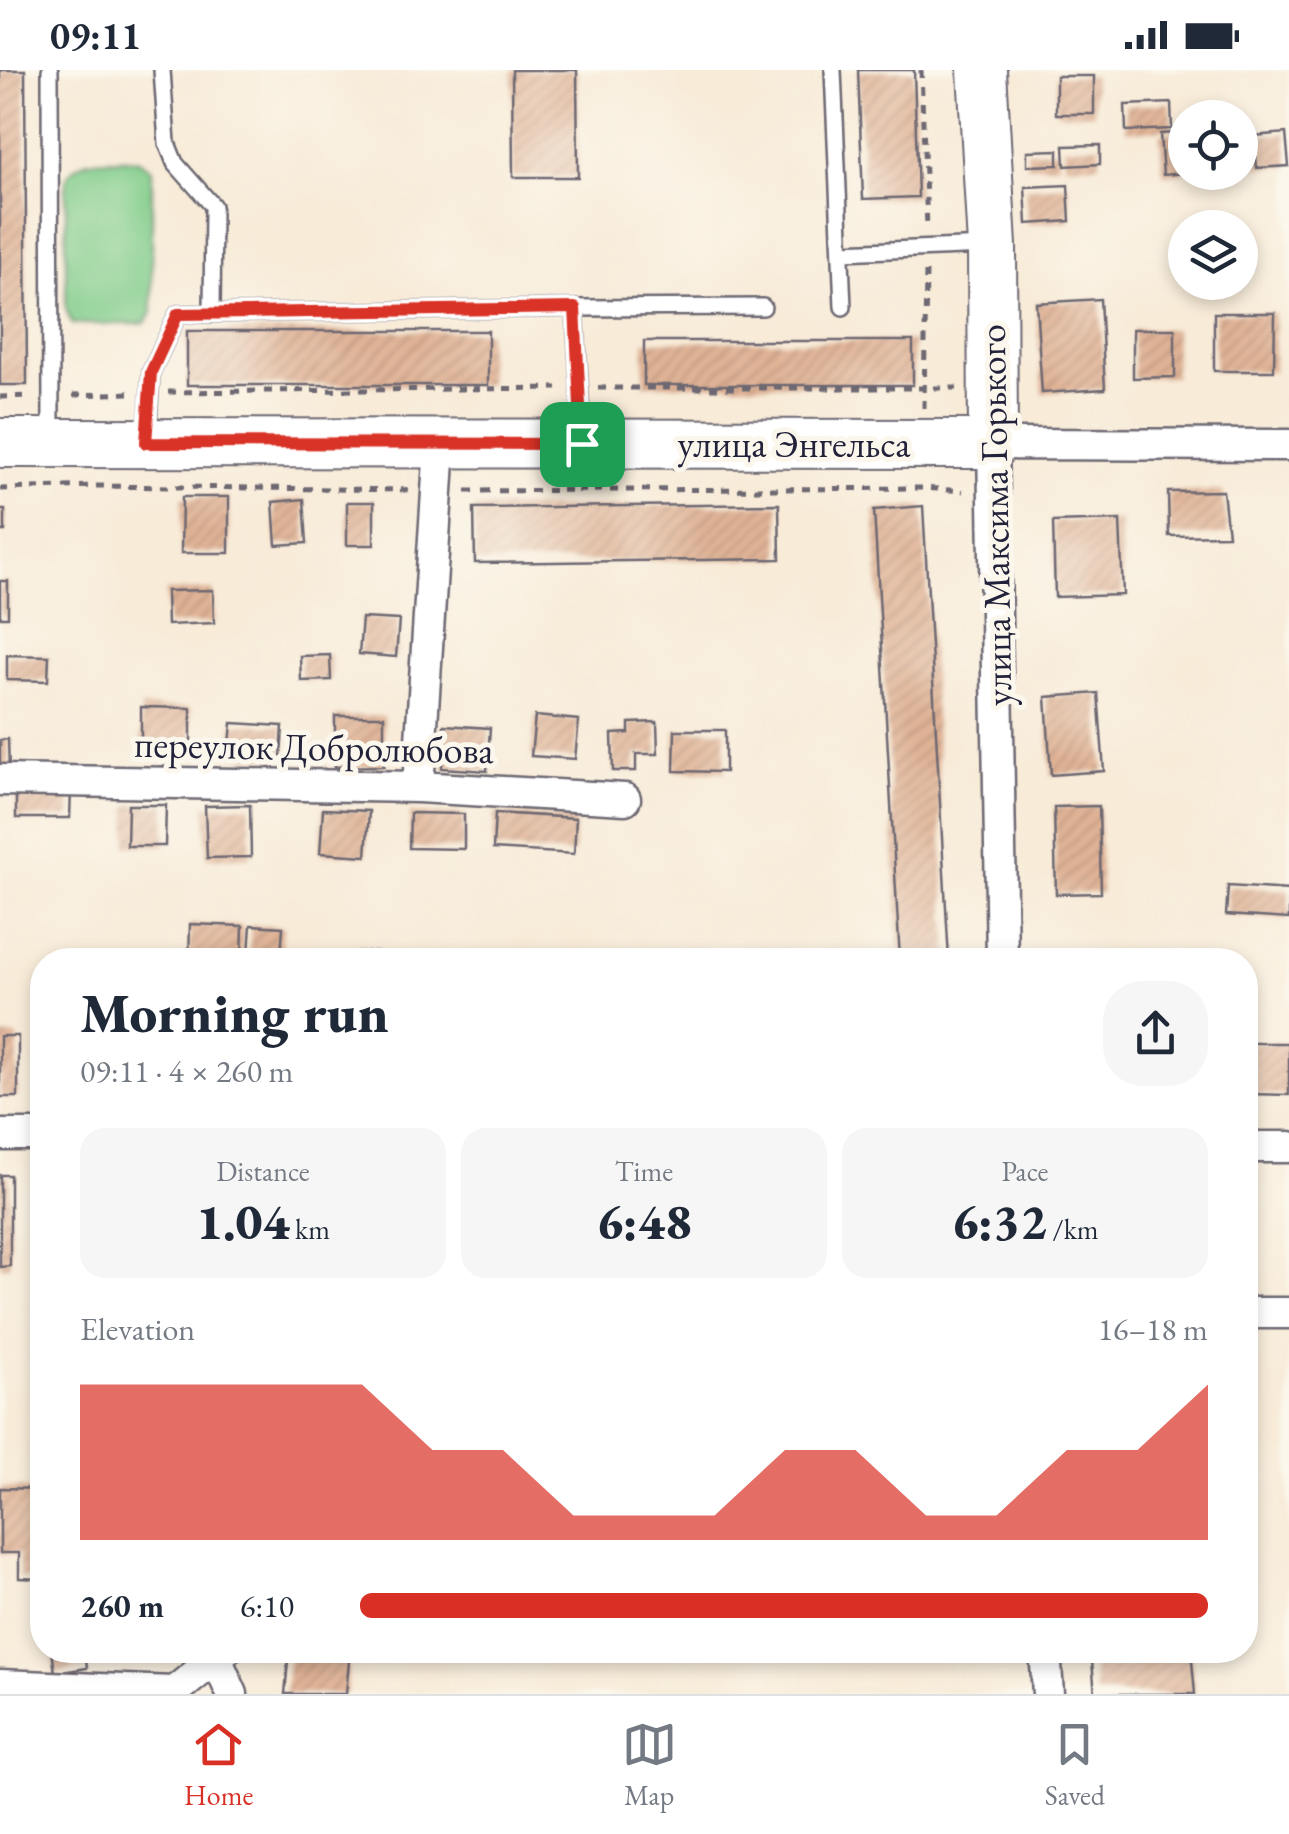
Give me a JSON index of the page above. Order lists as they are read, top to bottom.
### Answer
{
  "streets": {
    "main road": ["улица Энгельса", "улица Максима Горького"],
    "street": ["переулок Добролюбова"]
  },
  "crossings": [
    ["улица Энгельса", "улица Максима Горького"]
  ],
  "page": {
    "status": "09:11",
    "heading": ["Morning run", "09:11 · 4 × 260 m"],
    "stats": [
      ["Distance", "1.04 km"],
      ["Time", "6:48"],
      ["Pace", "6:32 /km"]
    ],
    "chart": ["Elevation", "16–18 m"],
    "list": [
      {
        "name": "260 m",
        "note": "6:10"
      }
    ],
    "tabs": ["Home", "Map", "Saved"]
  }
}
